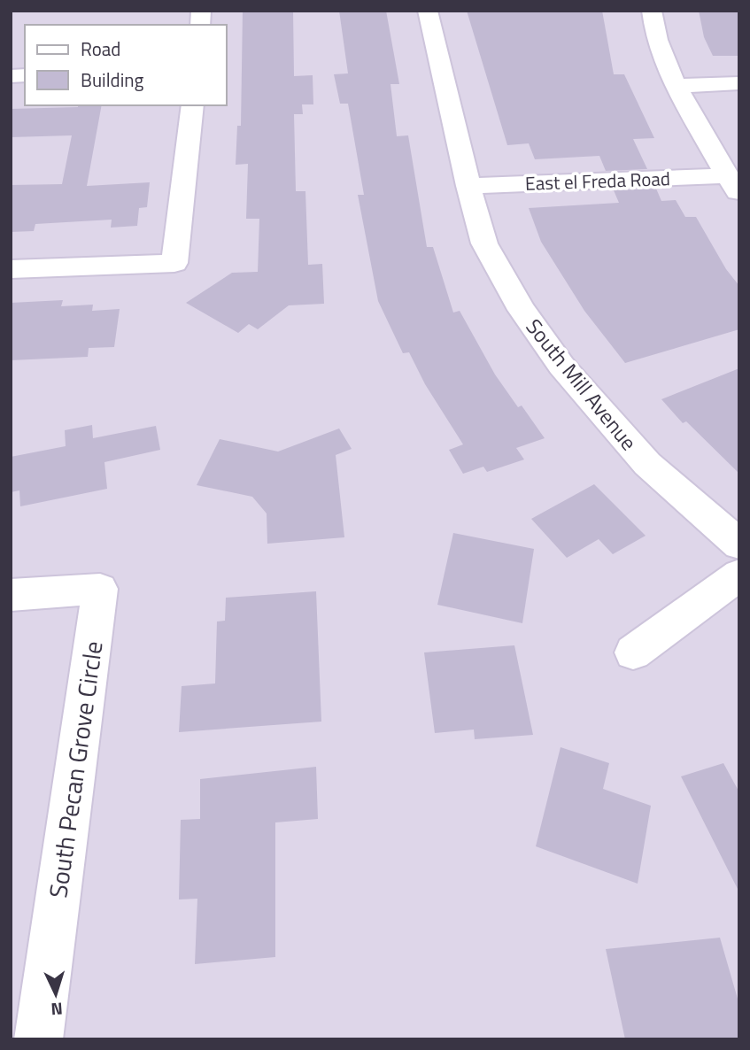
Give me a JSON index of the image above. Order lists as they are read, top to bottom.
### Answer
{
  "streets": {
    "street": ["East el Freda Road", "South Mill Avenue", "South Pecan Grove Circle"]
  },
  "crossings": [
    ["East el Freda Road", "South Mill Avenue"]
  ],
  "legend": ["Road", "Building"],
  "north": "bottom"
}
